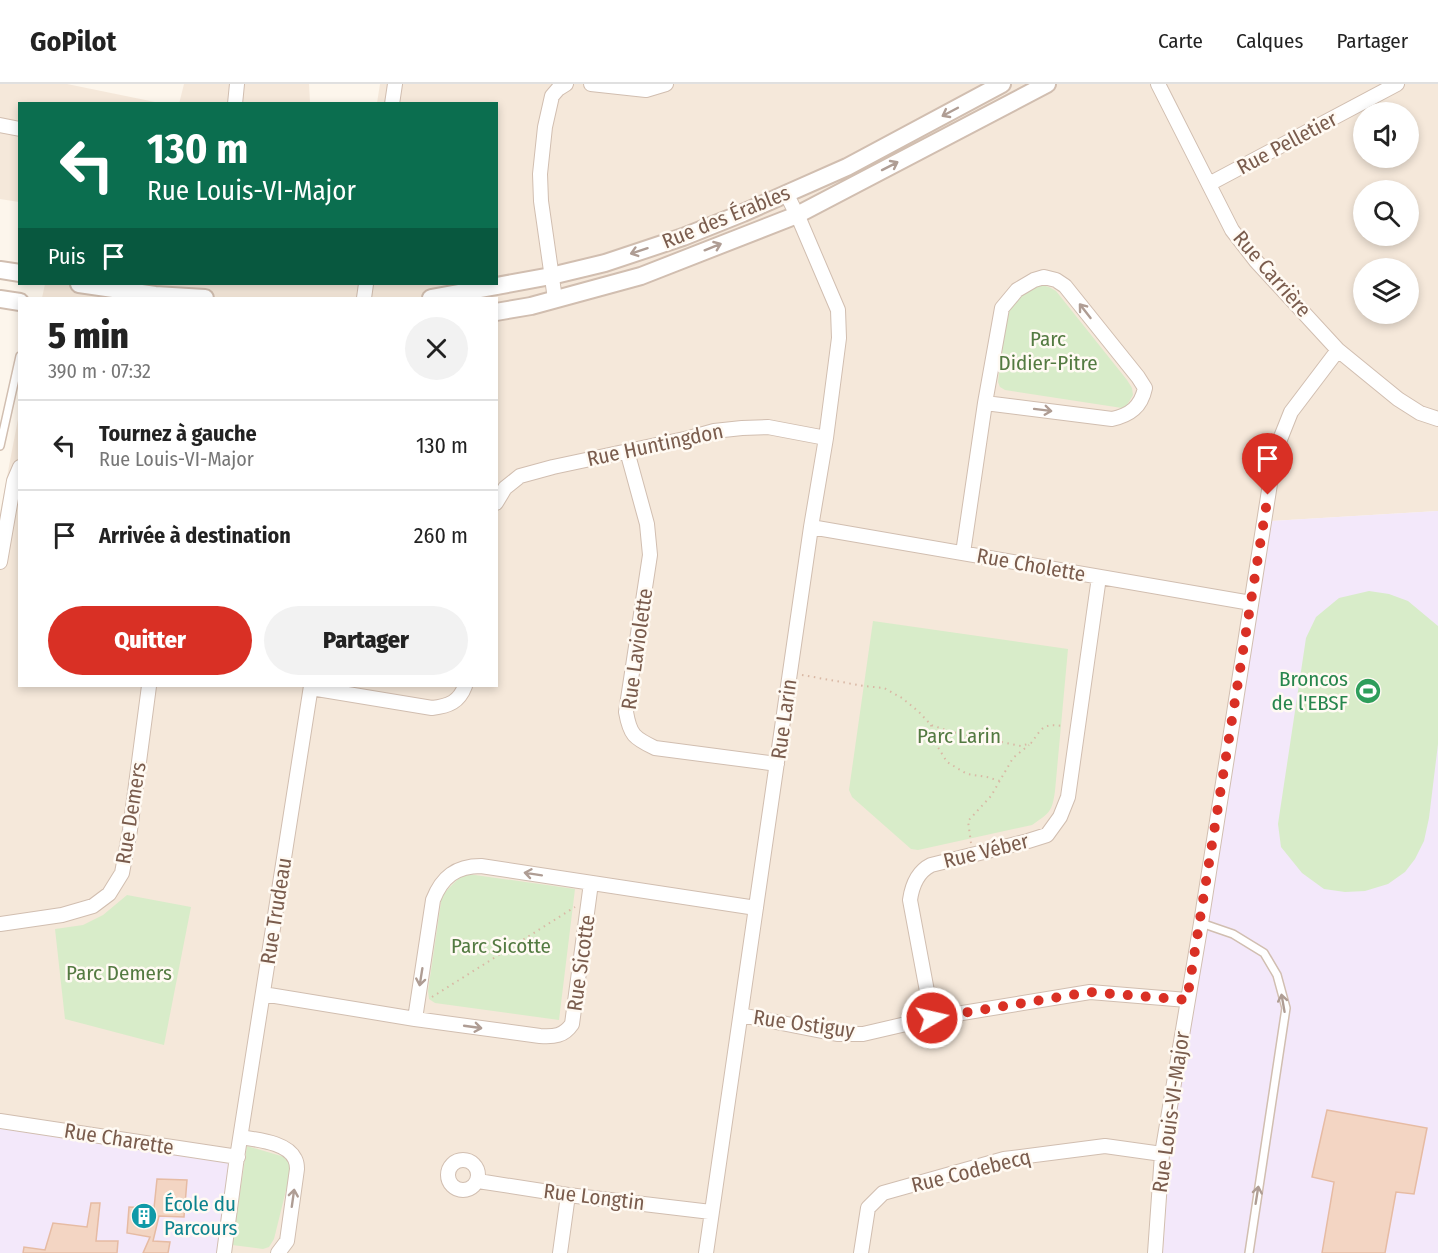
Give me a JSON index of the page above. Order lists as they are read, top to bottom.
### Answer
{
  "streets": {
    "street": [
      "Rue Pelletier",
      "Rue des Érables",
      "Rue Carrière",
      "Rue Huntingdon",
      "Rue Cholette",
      "Rue Laviolette",
      "Rue Larin",
      "Rue Demers",
      "Rue Véber",
      "Rue Trudeau",
      "Rue Sicotte",
      "Rue Ostiguy",
      "Rue Louis-VI-Major",
      "Rue Charette",
      "Rue Codebecq",
      "Rue Longtin"
    ]
  },
  "crossings": [
    ["Rue Pelletier", "Rue Carrière"],
    ["Rue des Érables", "Rue Larin"],
    ["Rue Carrière", "Rue Louis-VI-Major"],
    ["Rue Huntingdon", "Rue Laviolette"],
    ["Rue Huntingdon", "Rue Larin"],
    ["Rue Cholette", "Rue Larin"],
    ["Rue Cholette", "Rue Véber"],
    ["Rue Cholette", "Rue Louis-VI-Major"],
    ["Rue Laviolette", "Rue Larin"],
    ["Rue Larin", "Rue Ostiguy"],
    ["Rue Larin", "Rue Longtin"],
    ["Rue Véber", "Rue Ostiguy"],
    ["Rue Trudeau", "Rue Sicotte"],
    ["Rue Trudeau", "Rue Charette"],
    ["Rue Ostiguy", "Rue Louis-VI-Major"],
    ["Rue Louis-VI-Major", "Rue Codebecq"]
  ],
  "parks": [
    "Parc Didier-Pitre",
    "Parc Larin",
    "Parc Sicotte",
    "Parc Demers"
  ],
  "places": {
    "sports": ["Broncos de l'EBSF"],
    "building": ["École du Parcours"]
  },
  "page": {
    "header": "GoPilot",
    "nav": ["Carte", "Calques", "Partager"],
    "turn": ["130 m", "Rue Louis-VI-Major"],
    "then": "Puis",
    "heading": ["5 min", "390 m · 07:32"],
    "list": [
      {
        "name": "Tournez à gauche",
        "note": "Rue Louis-VI-Major",
        "value": "130 m"
      },
      {
        "name": "Arrivée à destination",
        "value": "260 m"
      }
    ],
    "buttons": ["Quitter", "Partager"]
  }
}
